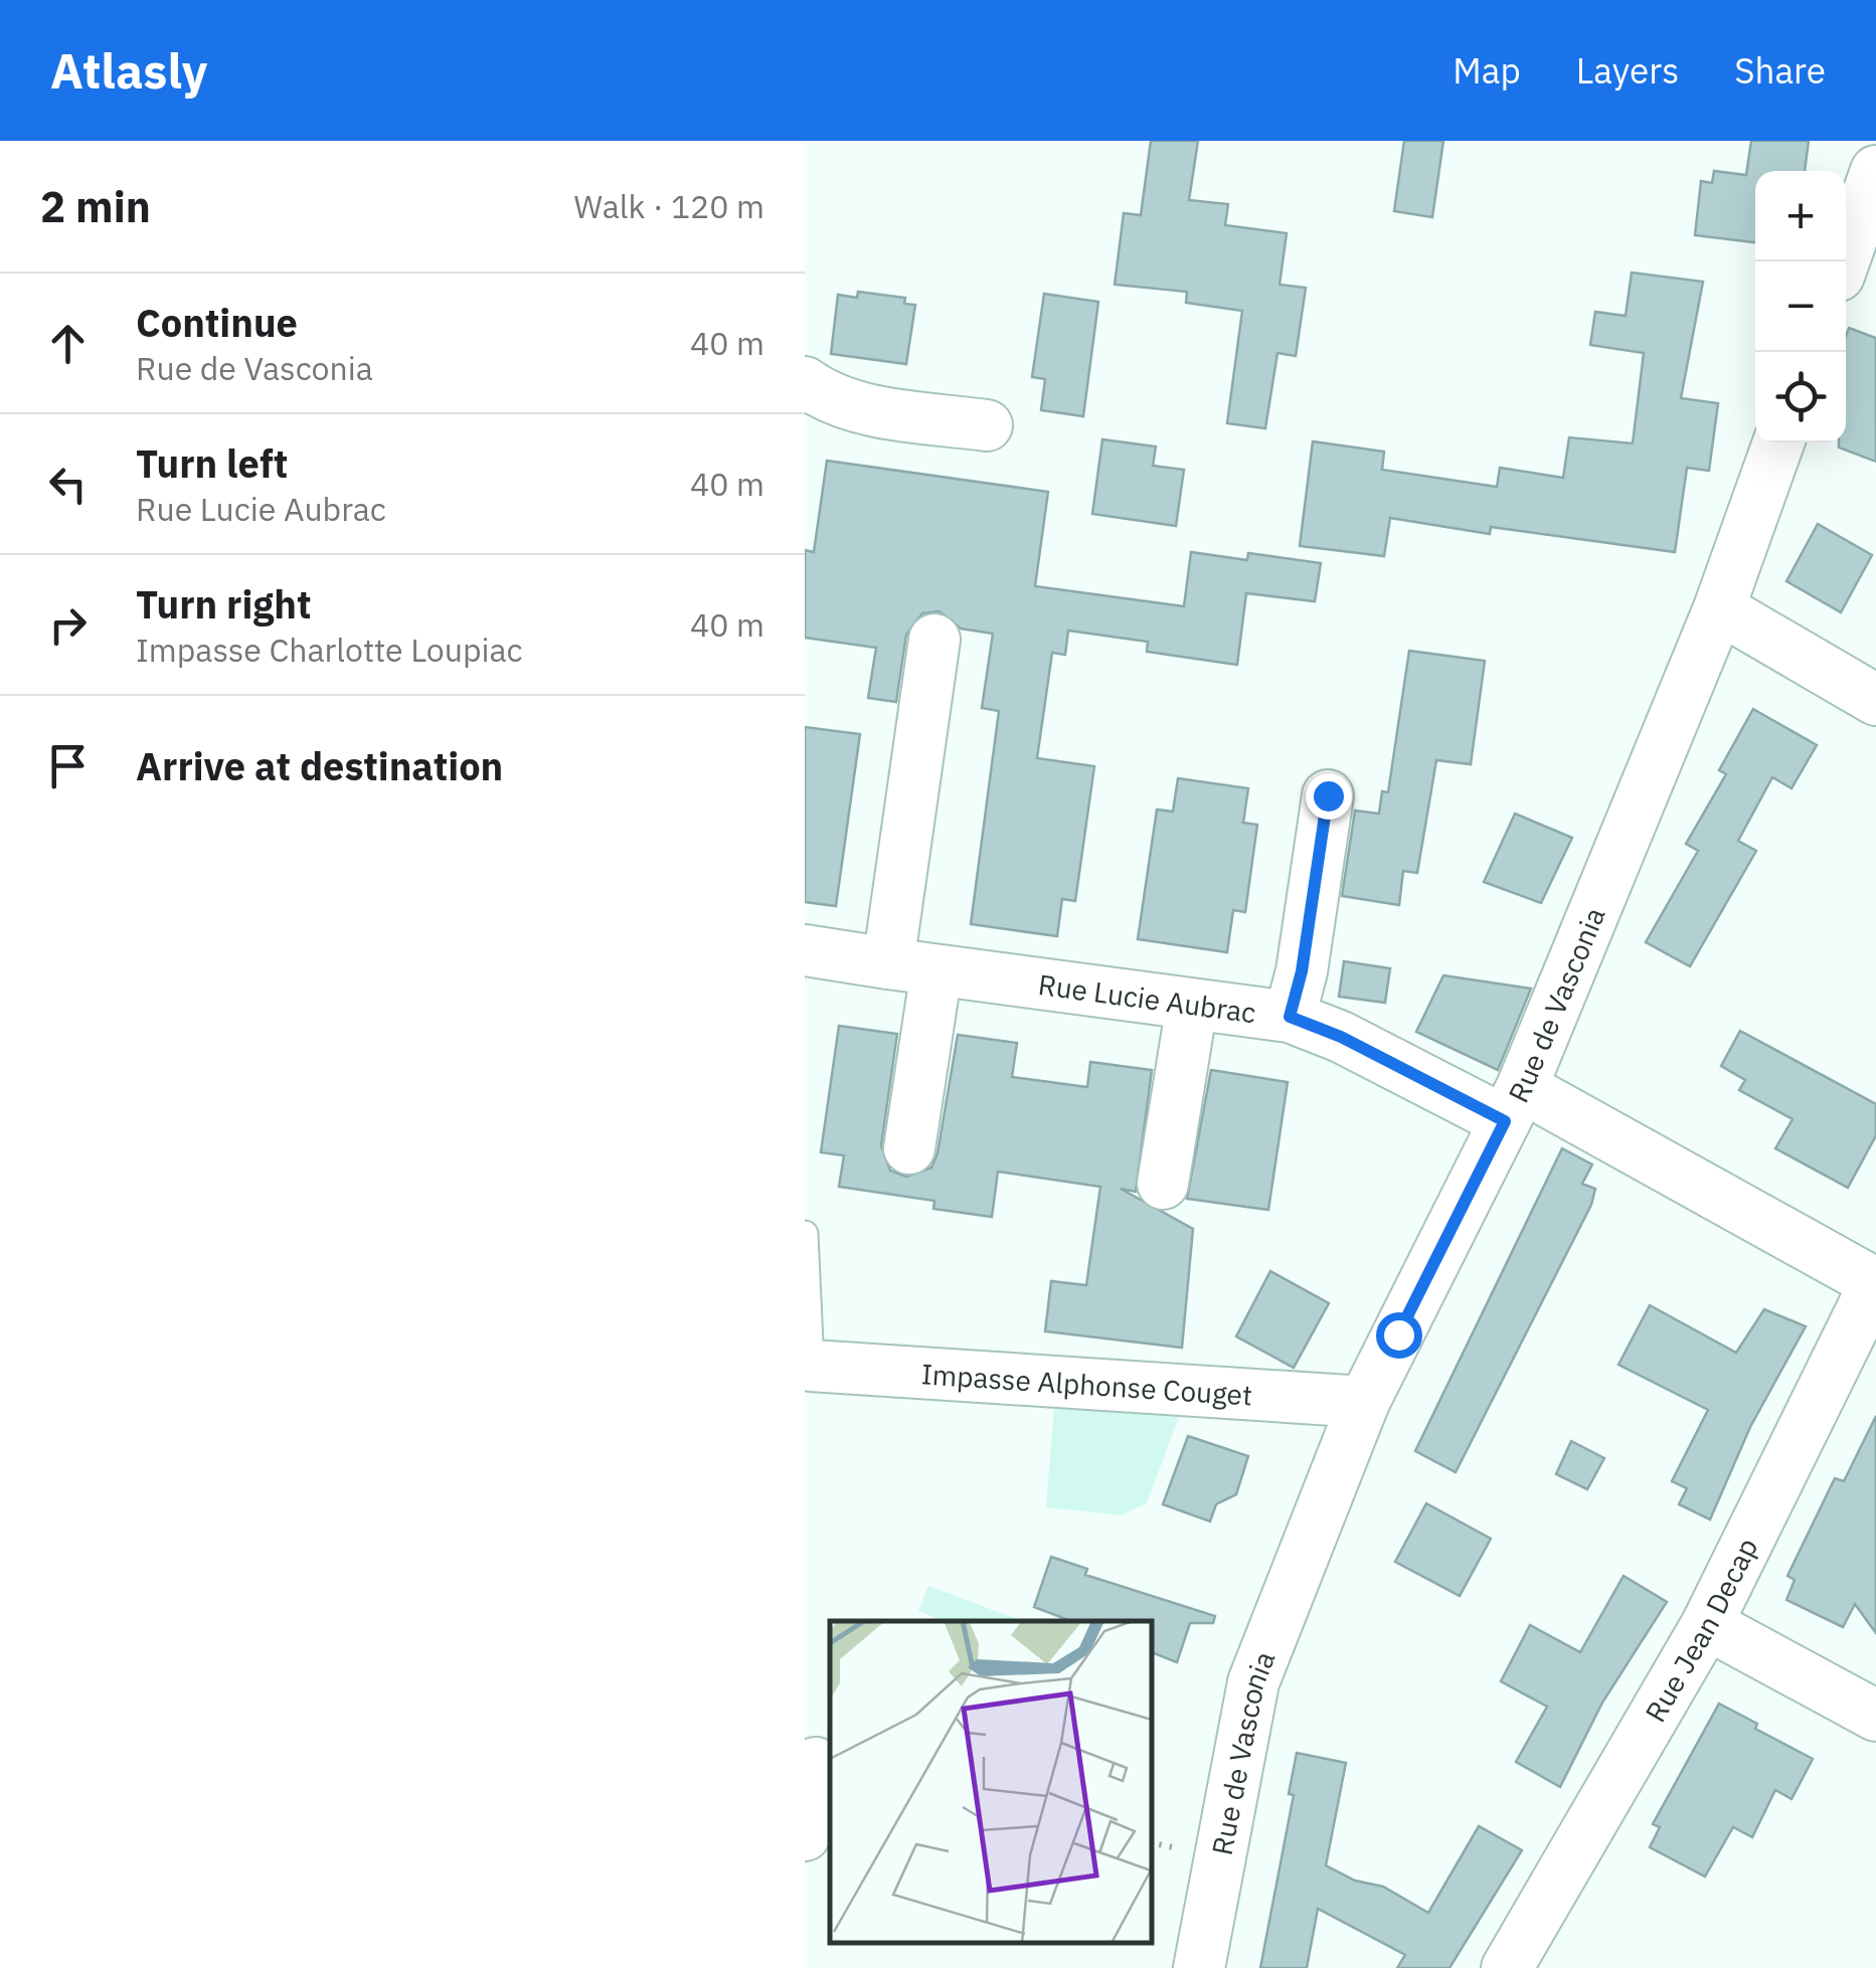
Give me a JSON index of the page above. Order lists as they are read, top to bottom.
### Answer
{
  "streets": {
    "street": [
      "Rue Lucie Aubrac",
      "Rue de Vasconia",
      "Impasse Alphonse Couget",
      "Rue Jean Decap"
    ]
  },
  "crossings": [
    ["Rue Lucie Aubrac", "Rue de Vasconia"],
    ["Rue Lucie Aubrac", "Rue Jean Decap"],
    ["Rue de Vasconia", "Impasse Alphonse Couget"]
  ],
  "page": {
    "header": "Atlasly",
    "nav": ["Map", "Layers", "Share"],
    "heading": ["2 min", "Walk · 120 m"],
    "map_buttons": ["+", "−"],
    "list": [
      ["Continue", "Rue de Vasconia", "40 m"],
      ["Turn left", "Rue Lucie Aubrac", "40 m"],
      ["Turn right", "Impasse Charlotte Loupiac", "40 m"],
      "Arrive at destination"
    ]
  }
}
